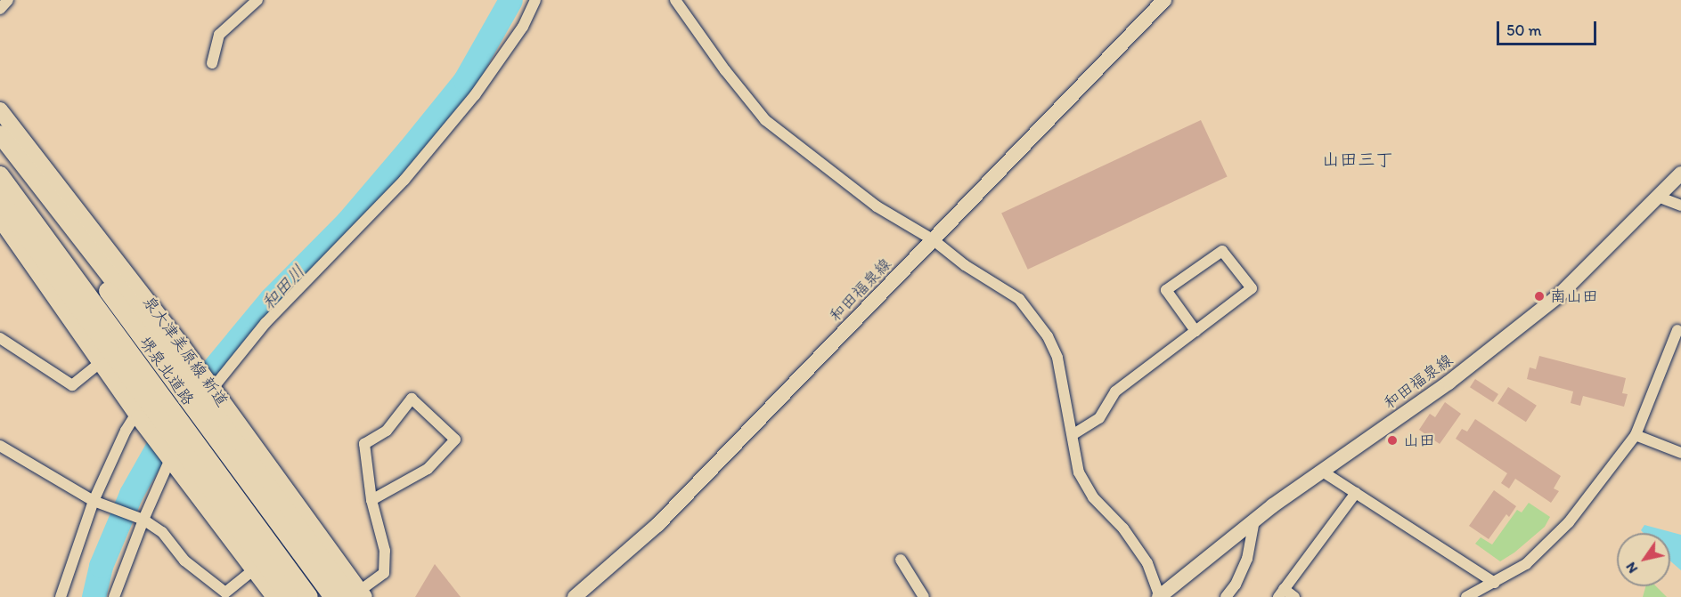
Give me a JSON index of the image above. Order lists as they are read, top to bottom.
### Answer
{
  "streets": {
    "highway": ["堺泉北道路"],
    "main road": ["和田福泉線", "泉大津美原線 新道"]
  },
  "crossings": [
    ["泉大津美原線 新道", "堺泉北道路"]
  ],
  "districts": ["山田三丁"],
  "water": ["和田川"],
  "places": ["南山田", "山田"],
  "scale_bar": "50 m",
  "north": "bottom left"
}
